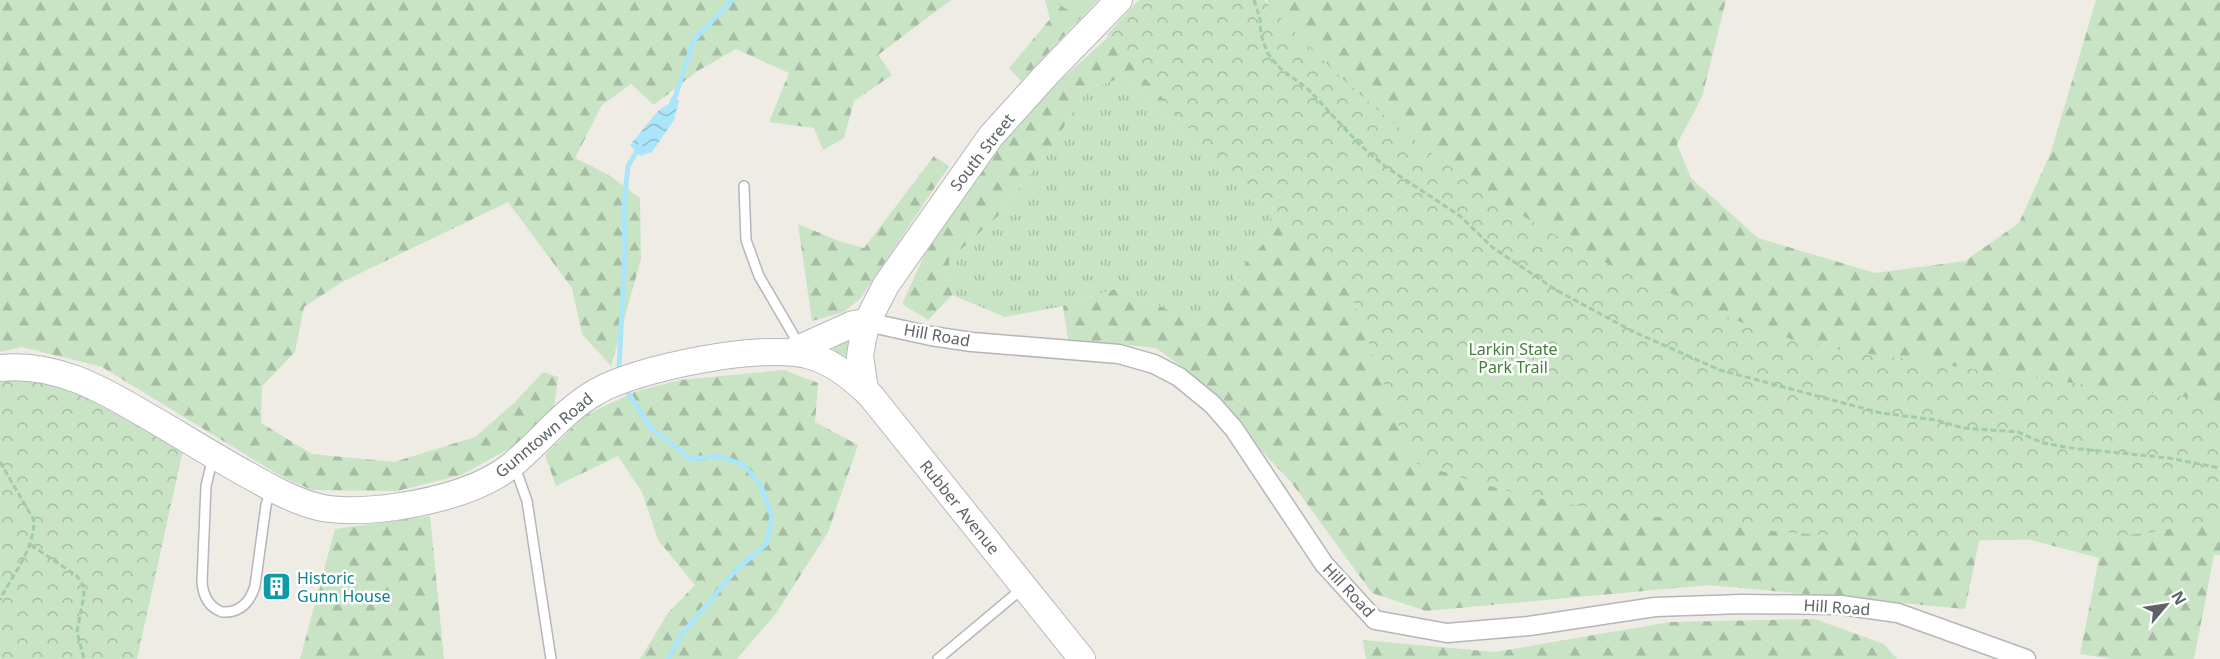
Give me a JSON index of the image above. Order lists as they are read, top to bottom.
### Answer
{
  "streets": {
    "street": [
      "South Street",
      "Hill Road",
      "Gunntown Road",
      "Rubber Avenue"
    ]
  },
  "crossings": [
    ["South Street", "Hill Road"],
    ["South Street", "Rubber Avenue"],
    ["Gunntown Road", "Rubber Avenue"]
  ],
  "parks": ["Larkin State Park Trail"],
  "places": {
    "building": ["Historic Gunn House"]
  },
  "north": "top right"
}
